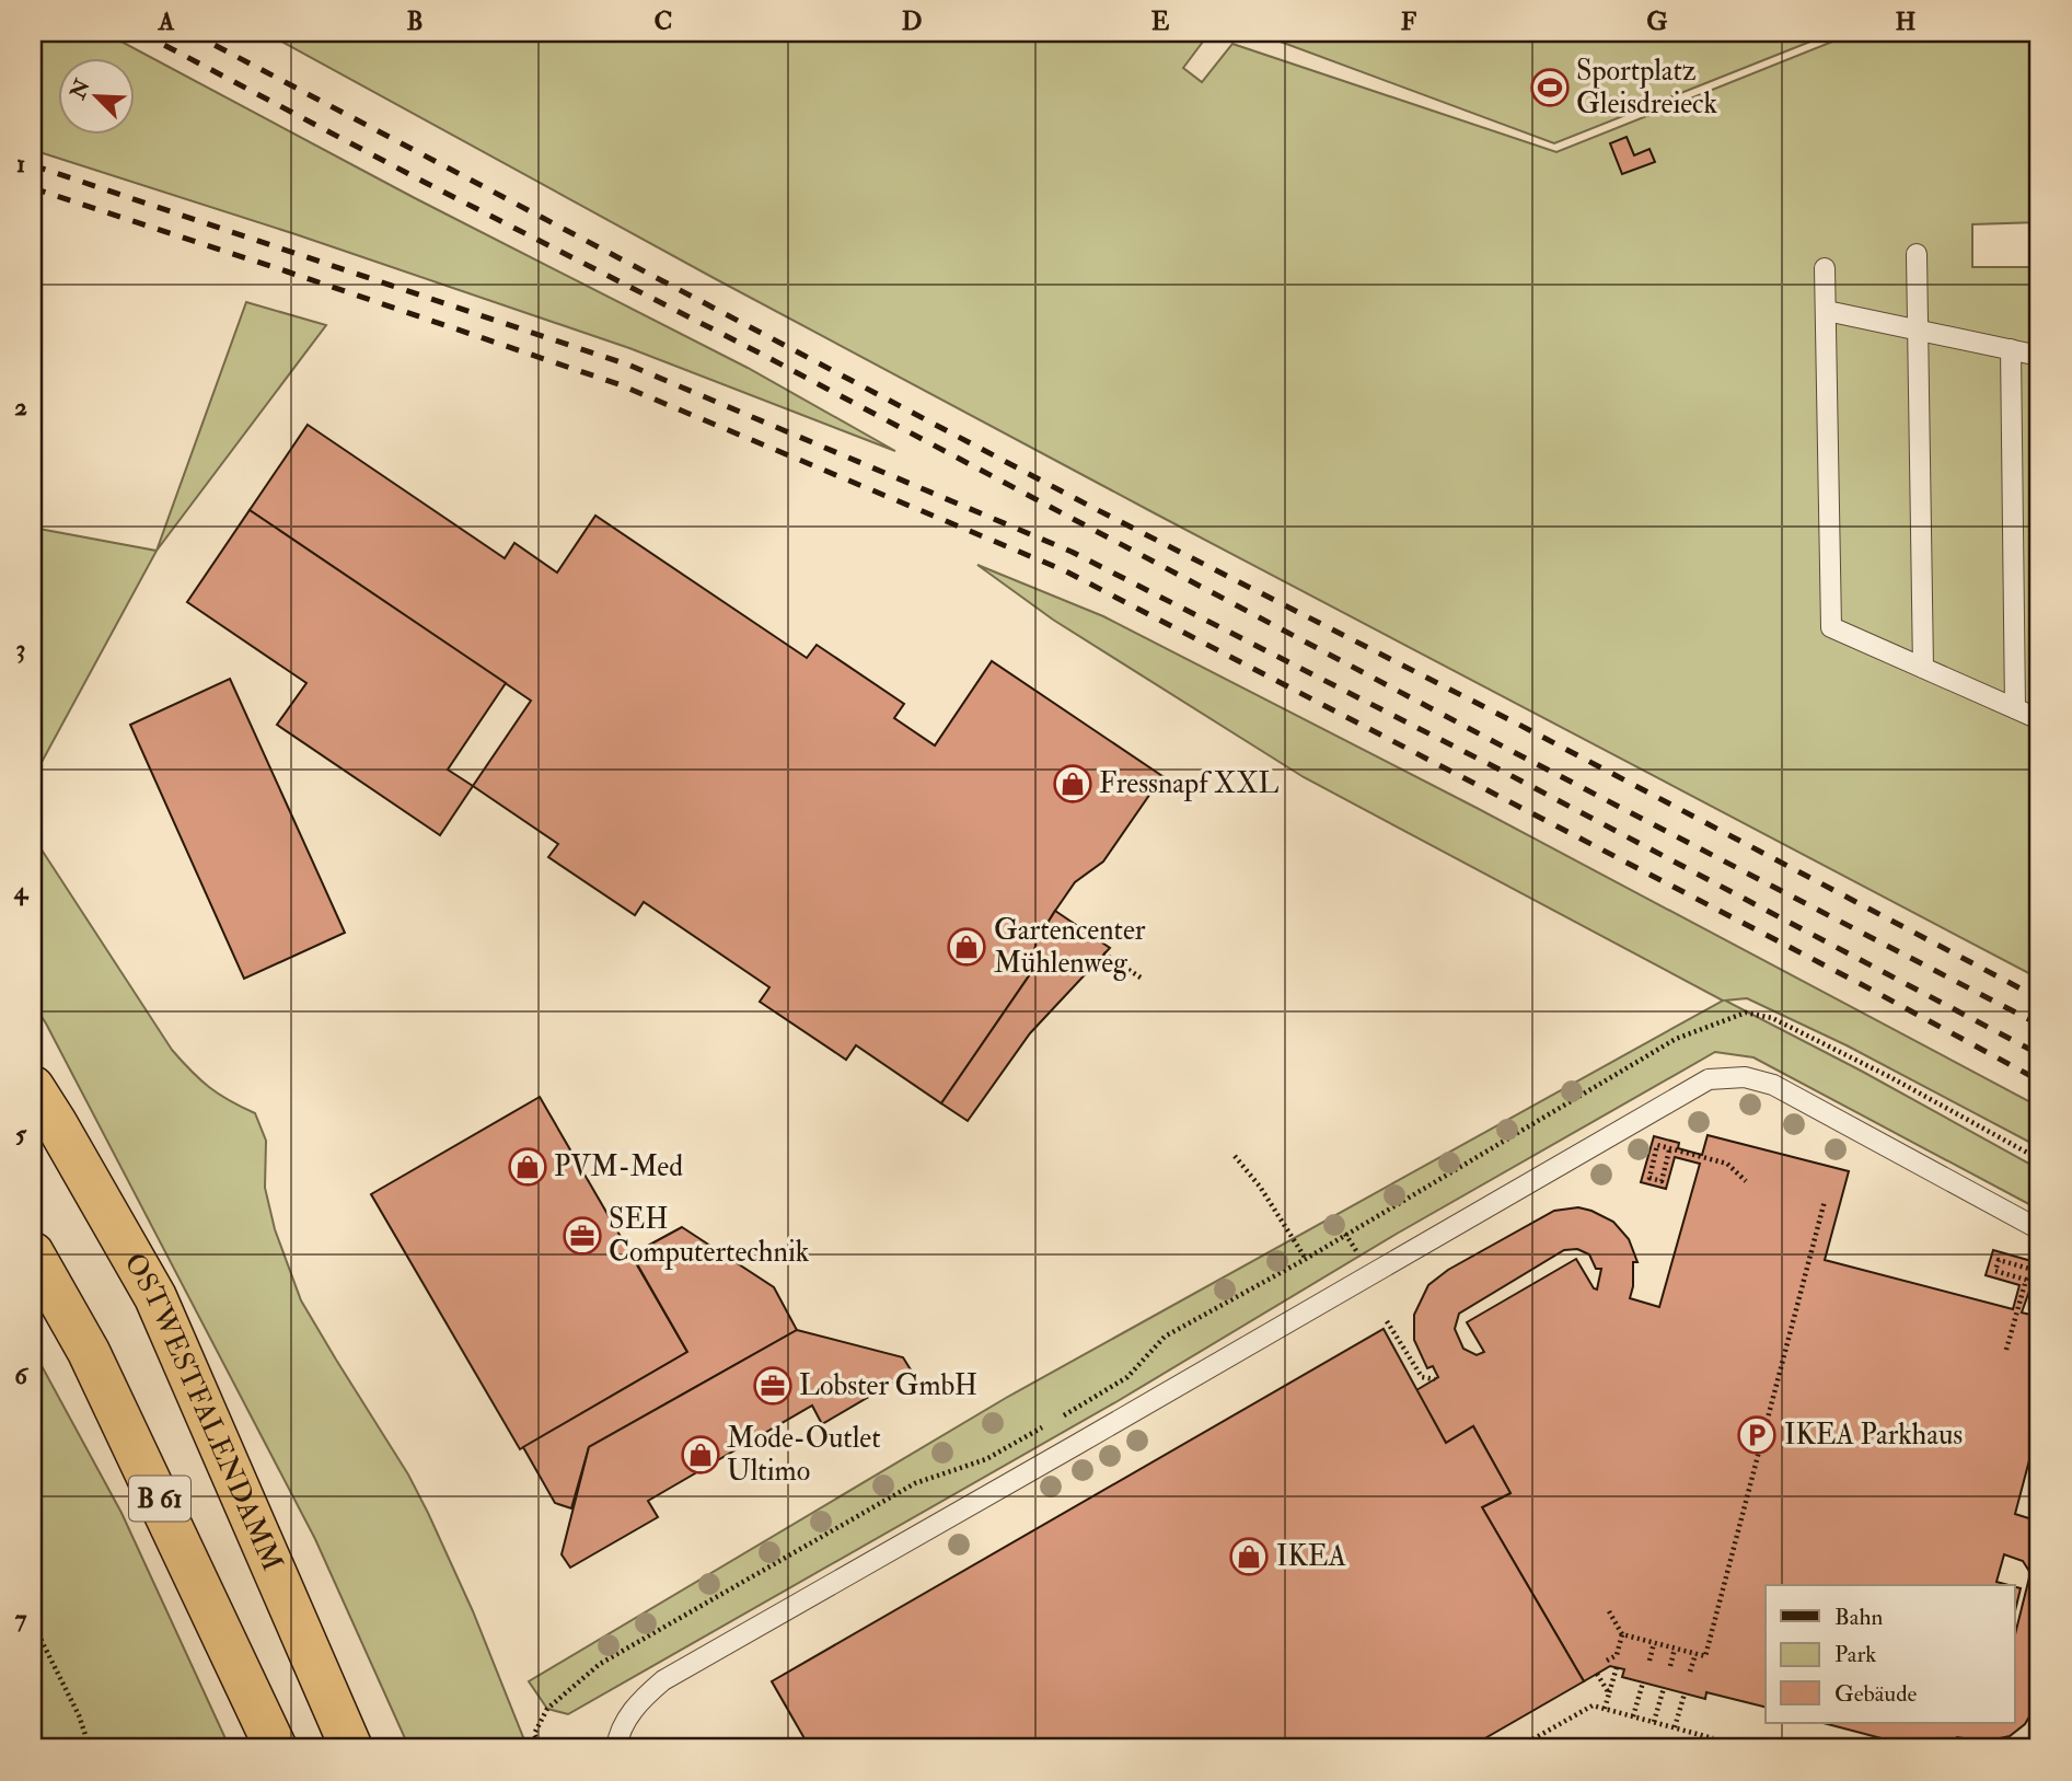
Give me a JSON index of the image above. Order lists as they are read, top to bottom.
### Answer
{
  "streets": {
    "highway": ["OSTWESTFALENDAMM", "B 61"]
  },
  "places": {
    "sports": ["Sportplatz Gleisdreieck"],
    "shop": [
      "Fressnapf XXL",
      "Gartencenter Mühlenweg",
      "PVM-Med",
      "Mode-Outlet Ultimo",
      "IKEA"
    ],
    "office": ["SEH Computertechnik", "Lobster GmbH"],
    "parking": ["IKEA Parkhaus"]
  },
  "legend": ["Bahn", "Park", "Gebäude"],
  "north": "top left",
  "grid": {
    "columns": [
      "A",
      "B",
      "C",
      "D",
      "E",
      "F",
      "G",
      "H"
    ],
    "rows": [
      "1",
      "2",
      "3",
      "4",
      "5",
      "6",
      "7"
    ]
  }
}
